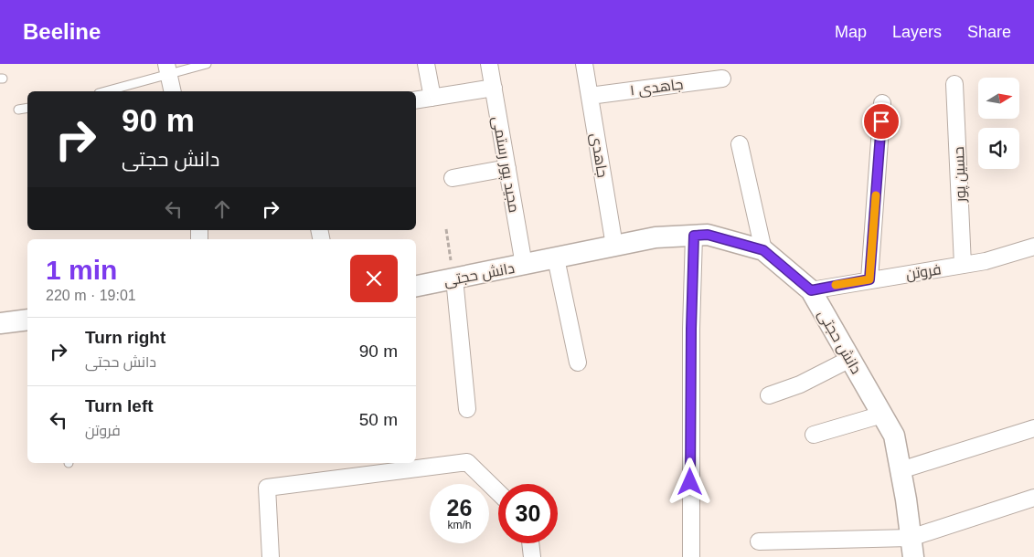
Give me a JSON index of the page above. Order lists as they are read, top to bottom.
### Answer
{
  "streets": {
    "street": [
      "جاهدی ۱",
      "جاهدی",
      "مجید پور رستمی",
      "حسین پور",
      "فروتن",
      "دانش حجتی"
    ]
  },
  "crossings": [
    ["جاهدی ۱", "جاهدی"],
    ["جاهدی", "دانش حجتی"],
    ["مجید پور رستمی", "دانش حجتی"],
    ["حسین پور", "فروتن"],
    ["فروتن", "دانش حجتی"]
  ],
  "north": "right",
  "page": {
    "header": "Beeline",
    "nav": ["Map", "Layers", "Share"],
    "turn": ["90 m", "دانش حجتی"],
    "heading": ["1 min", "220 m · 19:01"],
    "list": [
      {
        "name": "Turn right",
        "note": "دانش حجتی",
        "value": "90 m"
      },
      {
        "name": "Turn left",
        "note": "فروتن",
        "value": "50 m"
      }
    ],
    "speed": "26 km/h",
    "limit": "30"
  }
}
